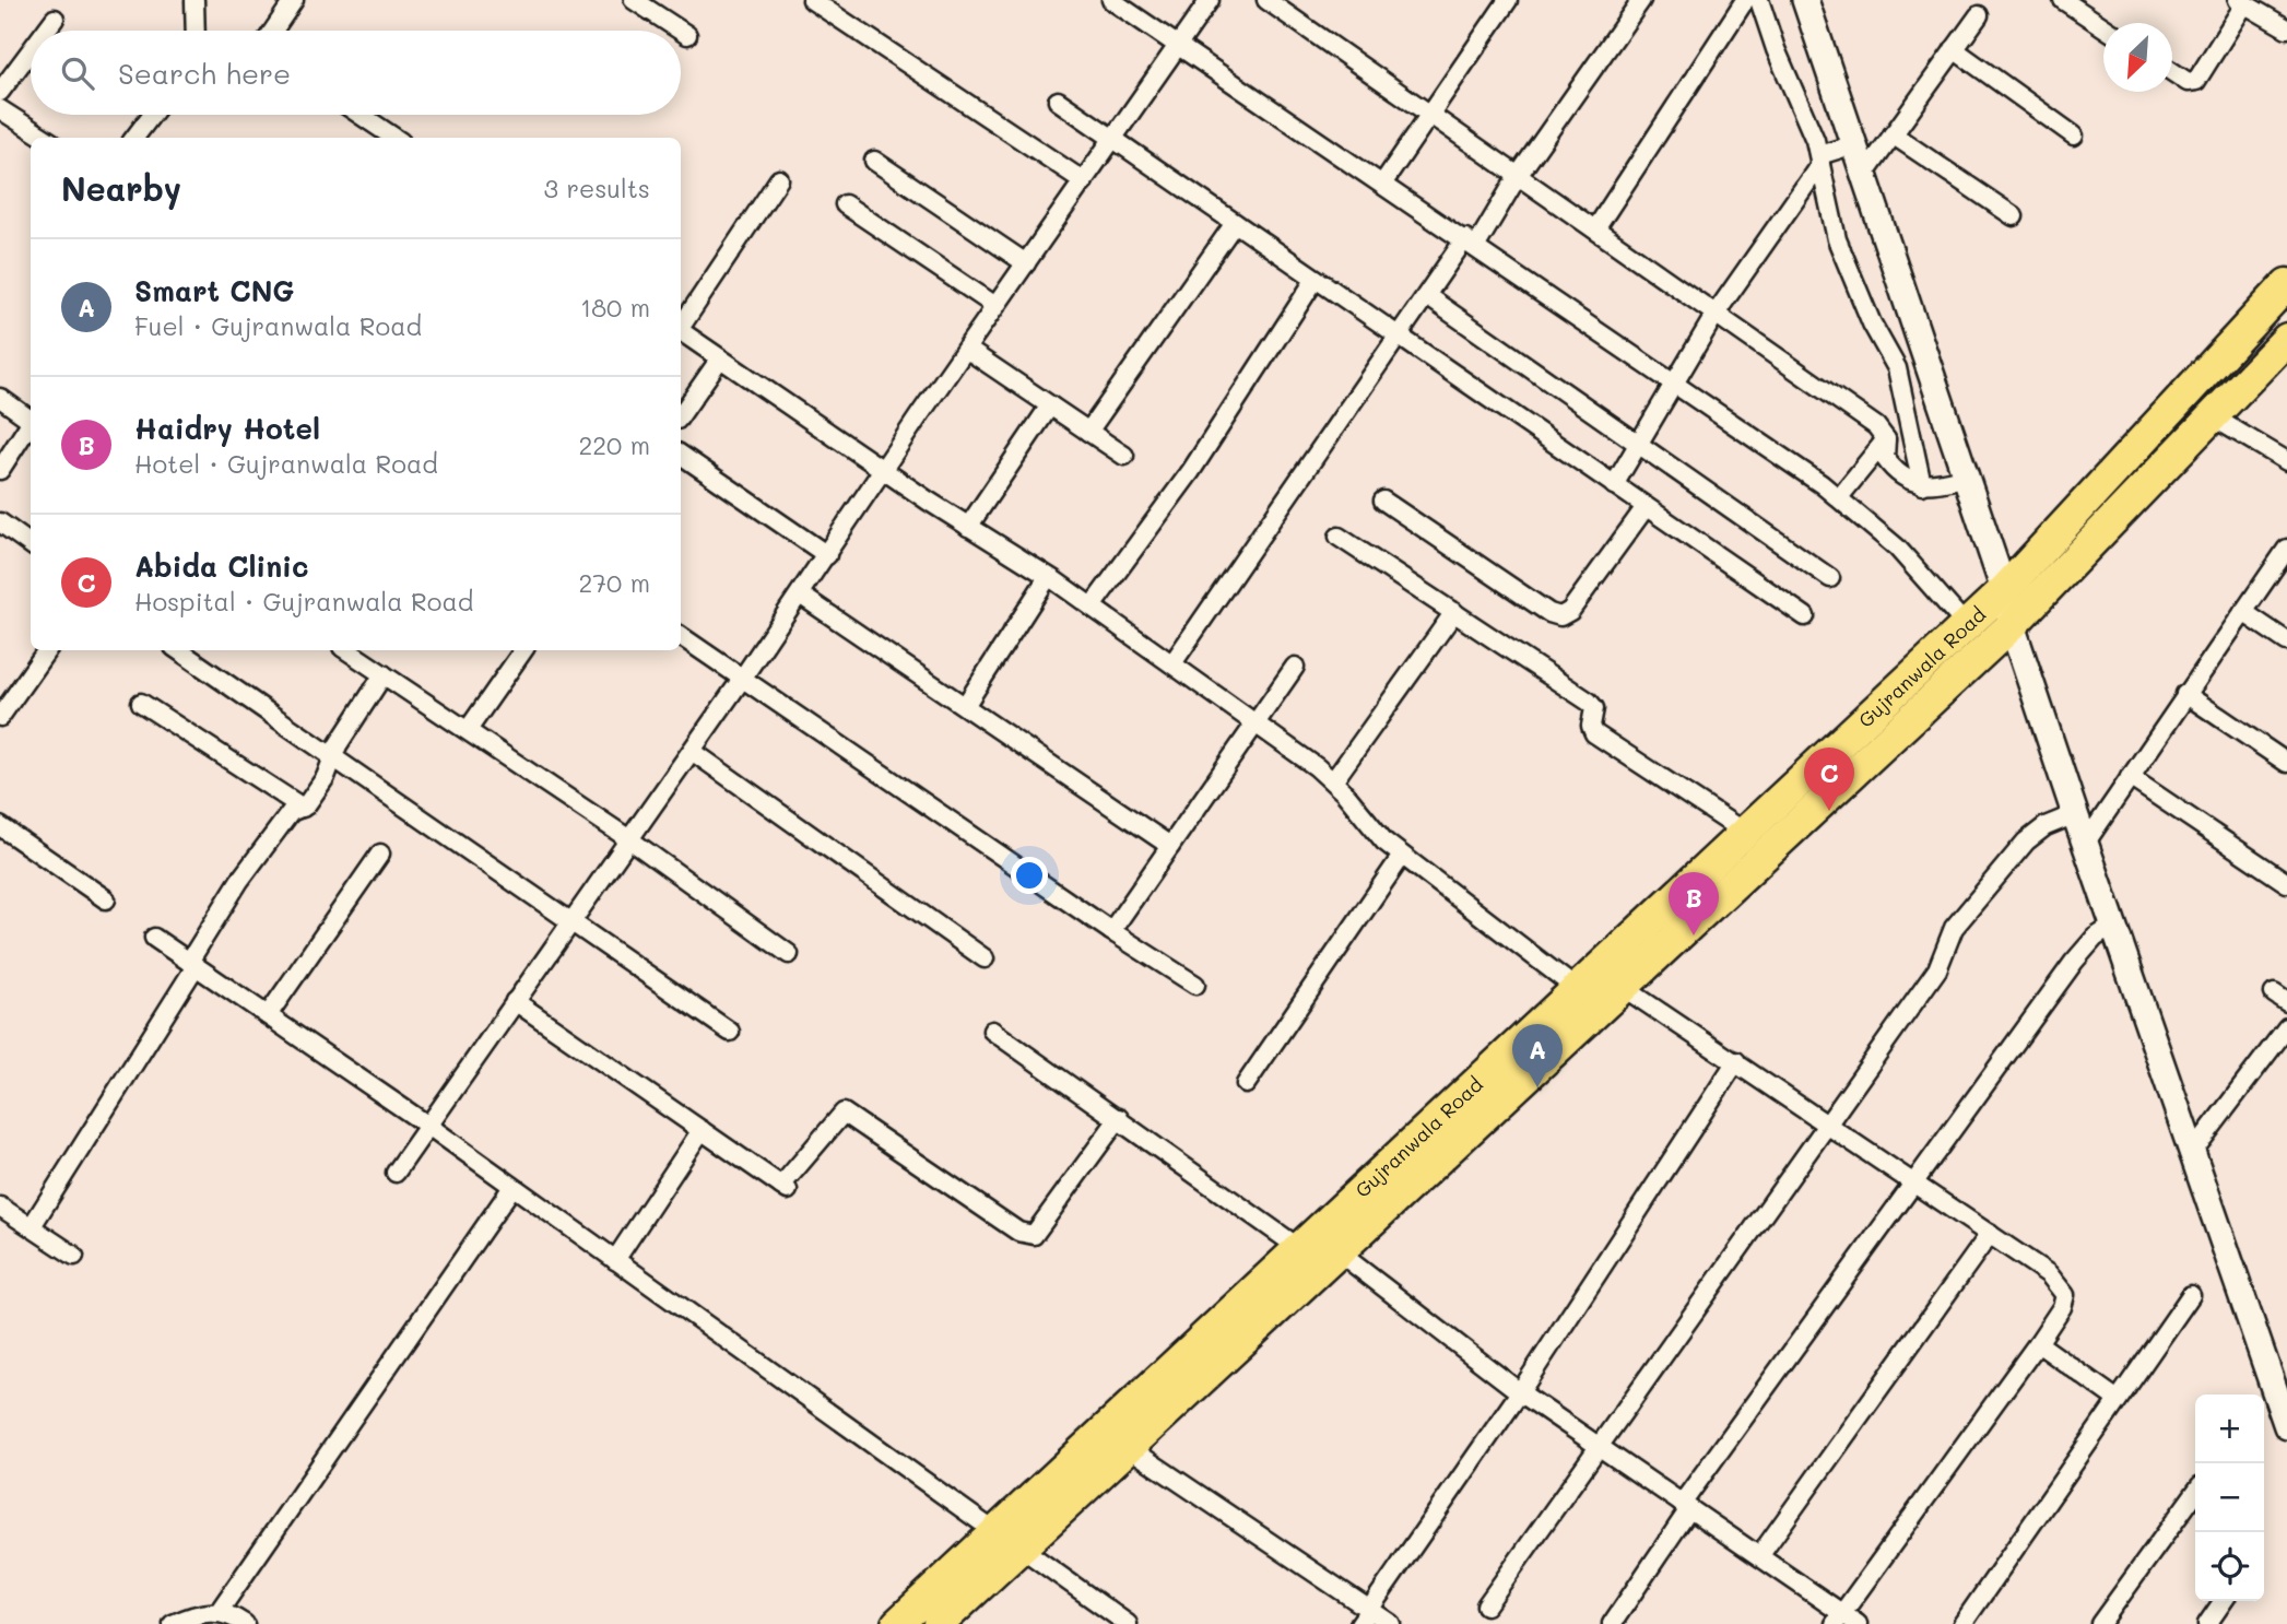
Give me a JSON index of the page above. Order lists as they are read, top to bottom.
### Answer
{
  "streets": {
    "highway": ["Gujranwala Road"]
  },
  "north": "bottom left",
  "page": {
    "search": "Search here",
    "heading": ["Nearby", "3 results"],
    "list": [
      {
        "mark": "A",
        "name": "Smart CNG",
        "note": "Fuel · Gujranwala Road",
        "value": "180 m"
      },
      {
        "mark": "B",
        "name": "Haidry Hotel",
        "note": "Hotel · Gujranwala Road",
        "value": "220 m"
      },
      {
        "mark": "C",
        "name": "Abida Clinic",
        "note": "Hospital · Gujranwala Road",
        "value": "270 m"
      }
    ],
    "pins": ["C", "B", "A"],
    "map_buttons": ["+", "−"]
  }
}
